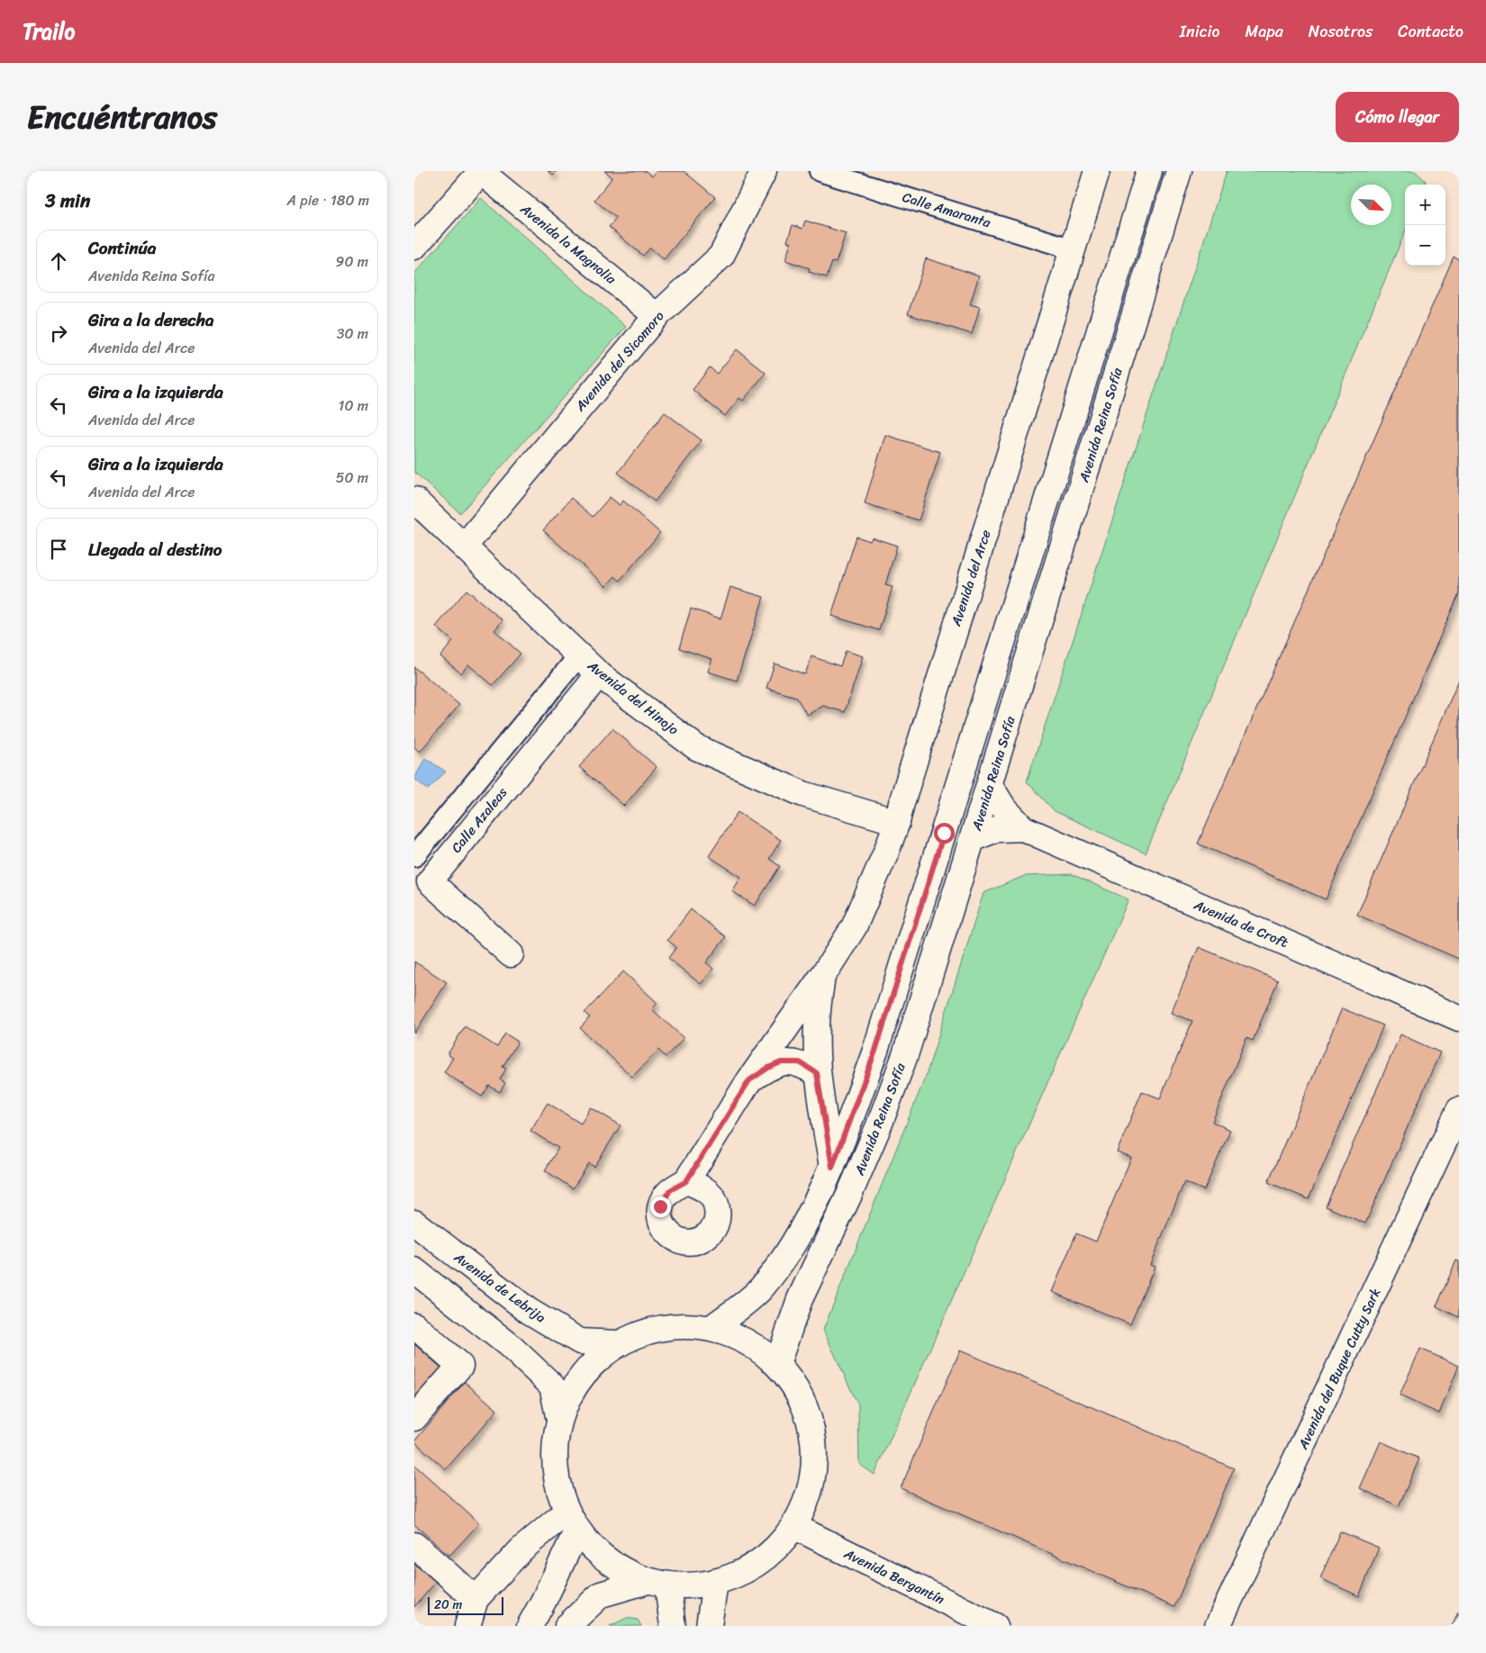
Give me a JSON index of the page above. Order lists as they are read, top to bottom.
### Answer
{
  "streets": {
    "street": [
      "Calle Amaranta",
      "Avenida la Magnolia",
      "Avenida del Sicomoro",
      "Avenida Reina Sofía",
      "Avenida del Arce",
      "Avenida del Hinojo",
      "Calle Azaleas",
      "Avenida de Croft",
      "Avenida de Lebrija",
      "Avenida del Buque Cutty Sark",
      "Avenida Bergantín"
    ]
  },
  "crossings": [
    ["Calle Amaranta", "Avenida del Arce"],
    ["Avenida la Magnolia", "Avenida del Sicomoro"],
    ["Avenida del Sicomoro", "Avenida del Hinojo"],
    ["Avenida Reina Sofía", "Avenida del Arce"],
    ["Avenida Reina Sofía", "Avenida de Croft"],
    ["Avenida del Arce", "Avenida del Hinojo"],
    ["Avenida del Hinojo", "Calle Azaleas"]
  ],
  "scale_bar": "20 m",
  "north": "bottom right",
  "page": {
    "header": "Trailo",
    "nav": [
      "Inicio",
      "Mapa",
      "Nosotros",
      "Contacto"
    ],
    "title": "Encuéntranos",
    "buttons": "Cómo llegar",
    "heading": ["3 min", "A pie · 180 m"],
    "map_buttons": ["+", "−"],
    "list": [
      ["Continúa", "Avenida Reina Sofía", "90 m"],
      ["Gira a la derecha", "Avenida del Arce", "30 m"],
      ["Gira a la izquierda", "Avenida del Arce", "10 m"],
      ["Gira a la izquierda", "Avenida del Arce", "50 m"],
      "Llegada al destino"
    ],
    "scale": "20 m"
  }
}
